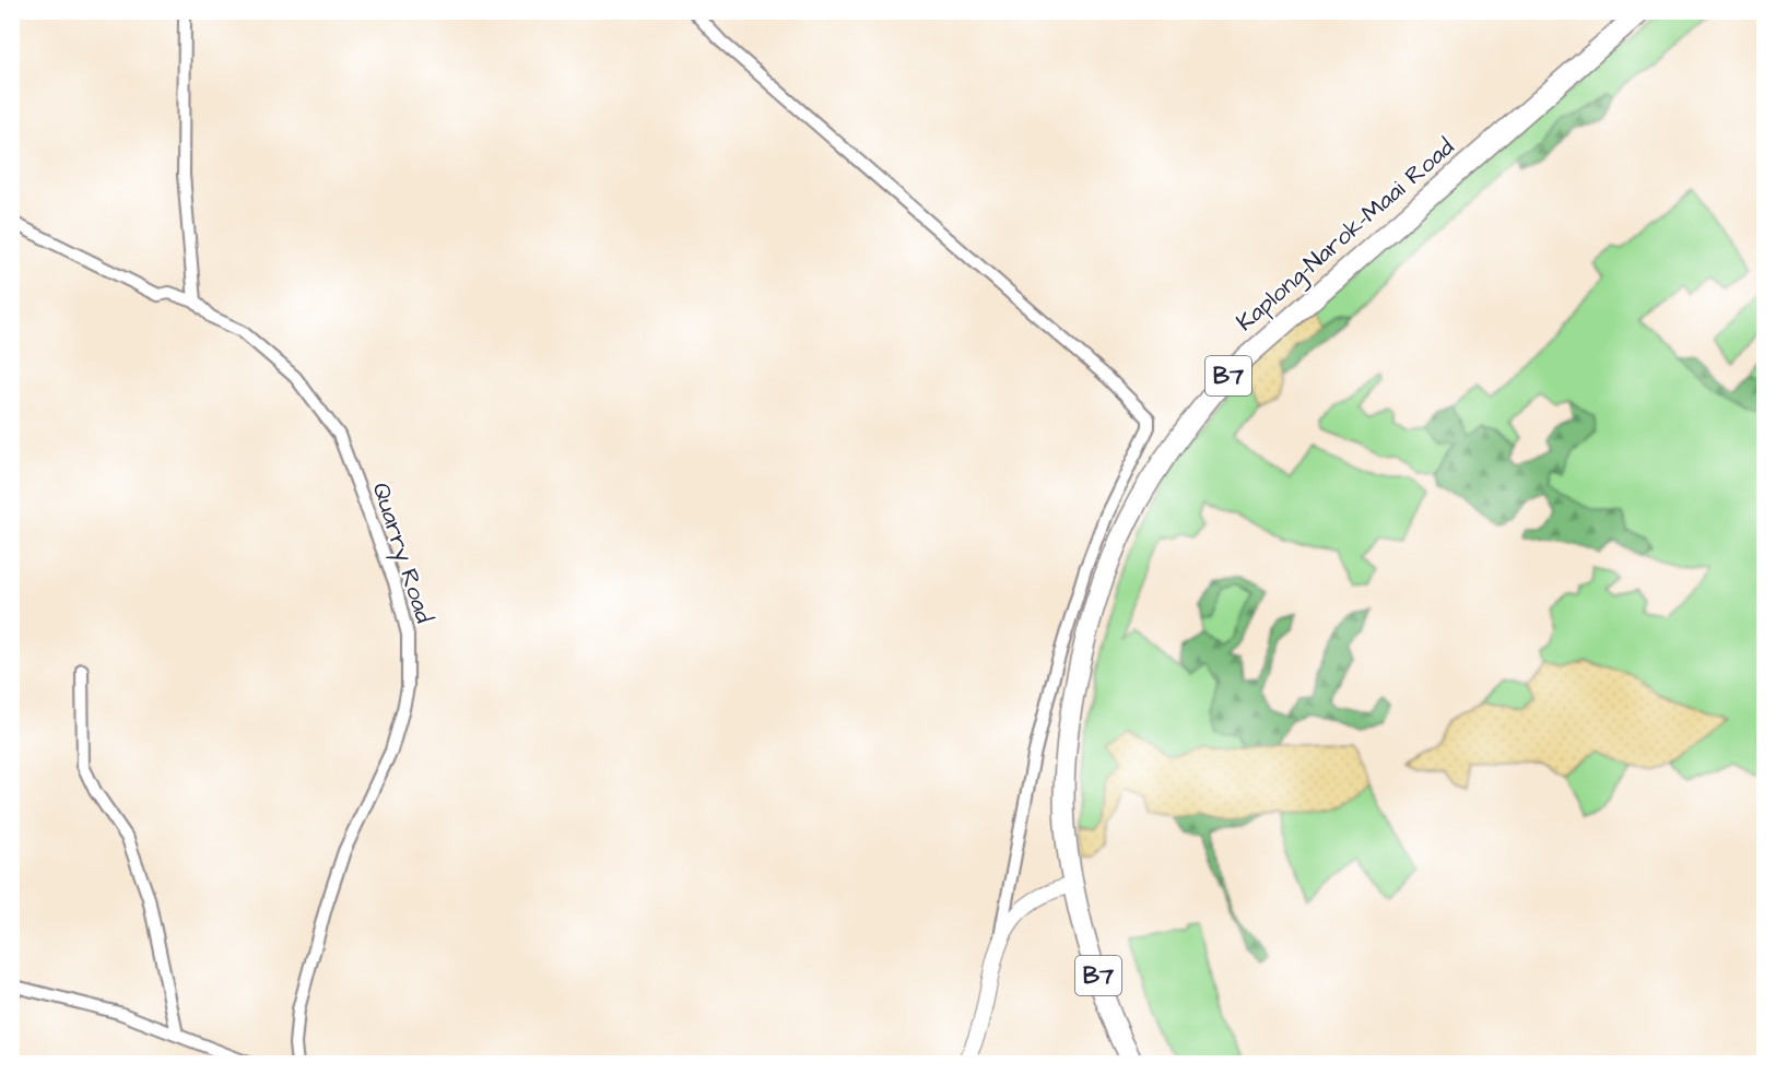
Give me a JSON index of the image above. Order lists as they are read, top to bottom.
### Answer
{
  "streets": {
    "highway": ["Kaplong-Narok-Maai Road", "B7"],
    "street": ["Quarry Road"]
  }
}
